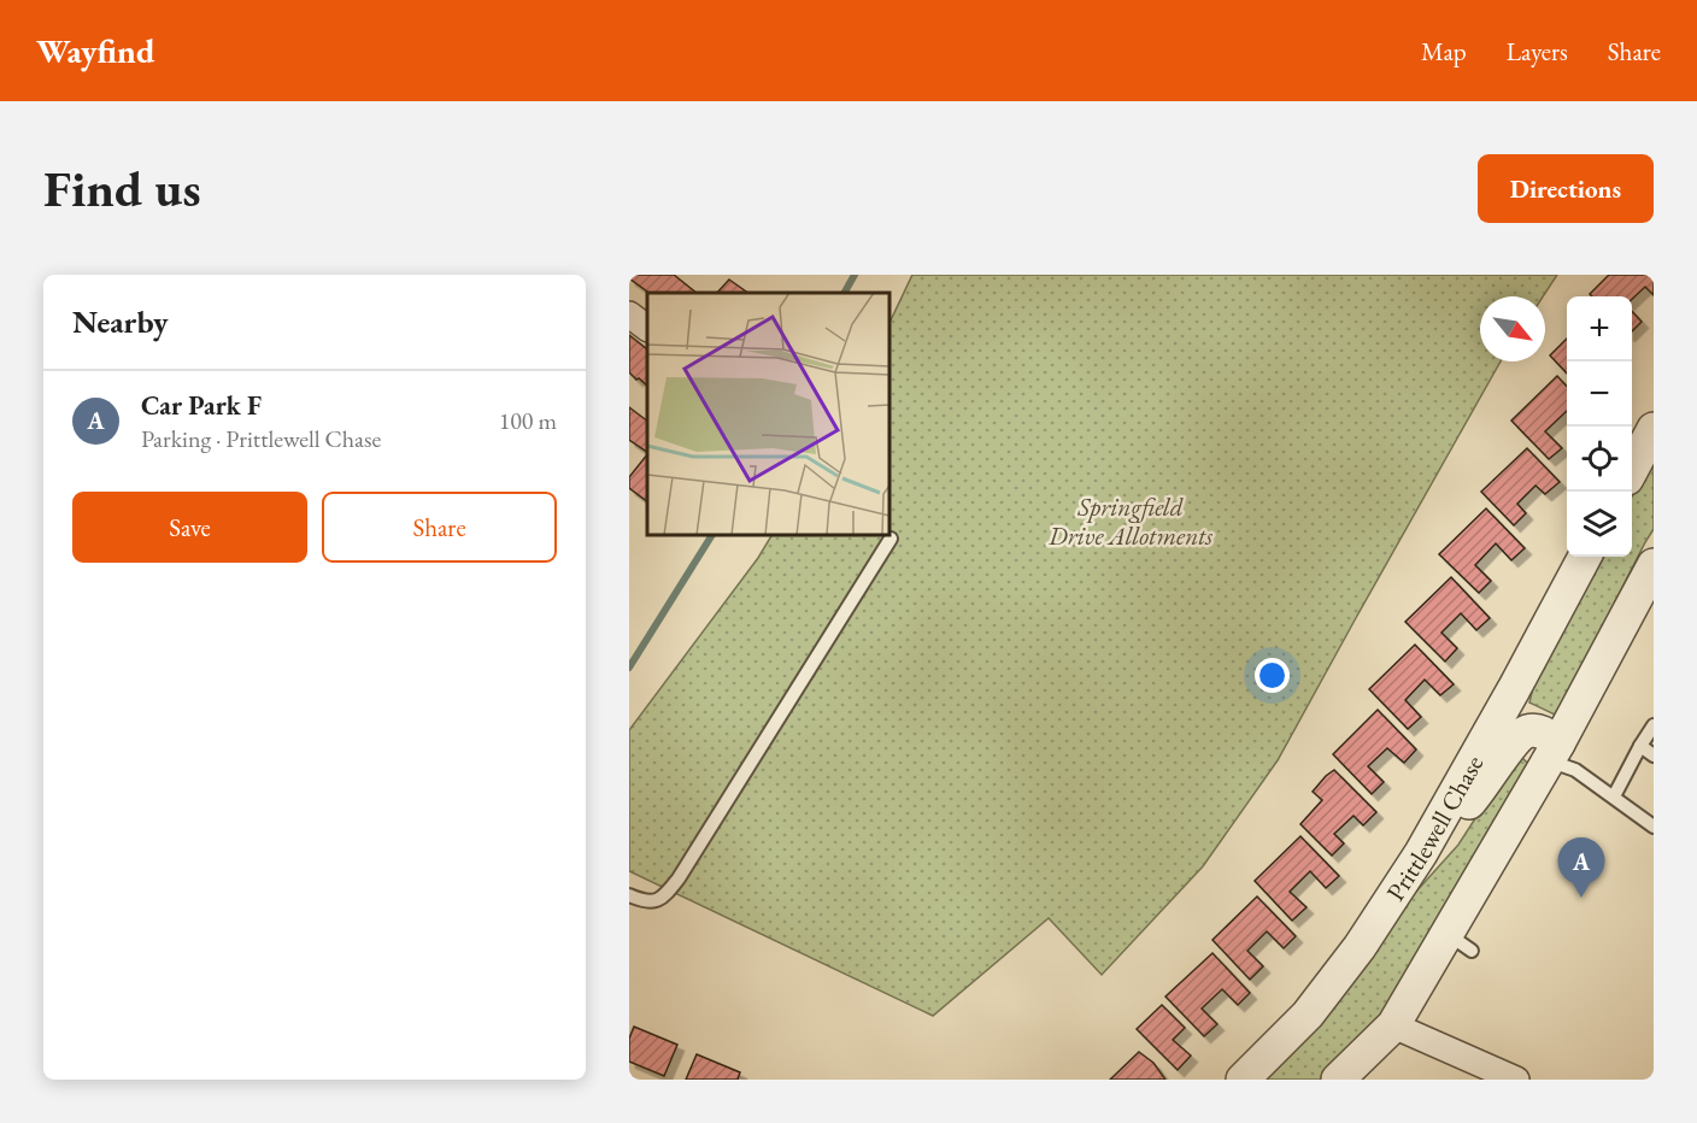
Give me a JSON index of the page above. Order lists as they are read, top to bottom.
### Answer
{
  "streets": {
    "street": ["Prittlewell Chase"]
  },
  "parks": ["Springfield Drive Allotments"],
  "north": "bottom right",
  "page": {
    "header": "Wayfind",
    "nav": ["Map", "Layers", "Share"],
    "buttons": [
      "Directions",
      ["Save", "Share"]
    ],
    "title": "Find us",
    "heading": "Nearby",
    "map_buttons": ["+", "−"],
    "list": [
      {
        "mark": "A",
        "name": "Car Park F",
        "note": "Parking · Prittlewell Chase",
        "value": "100 m"
      }
    ],
    "pins": "A"
  }
}
